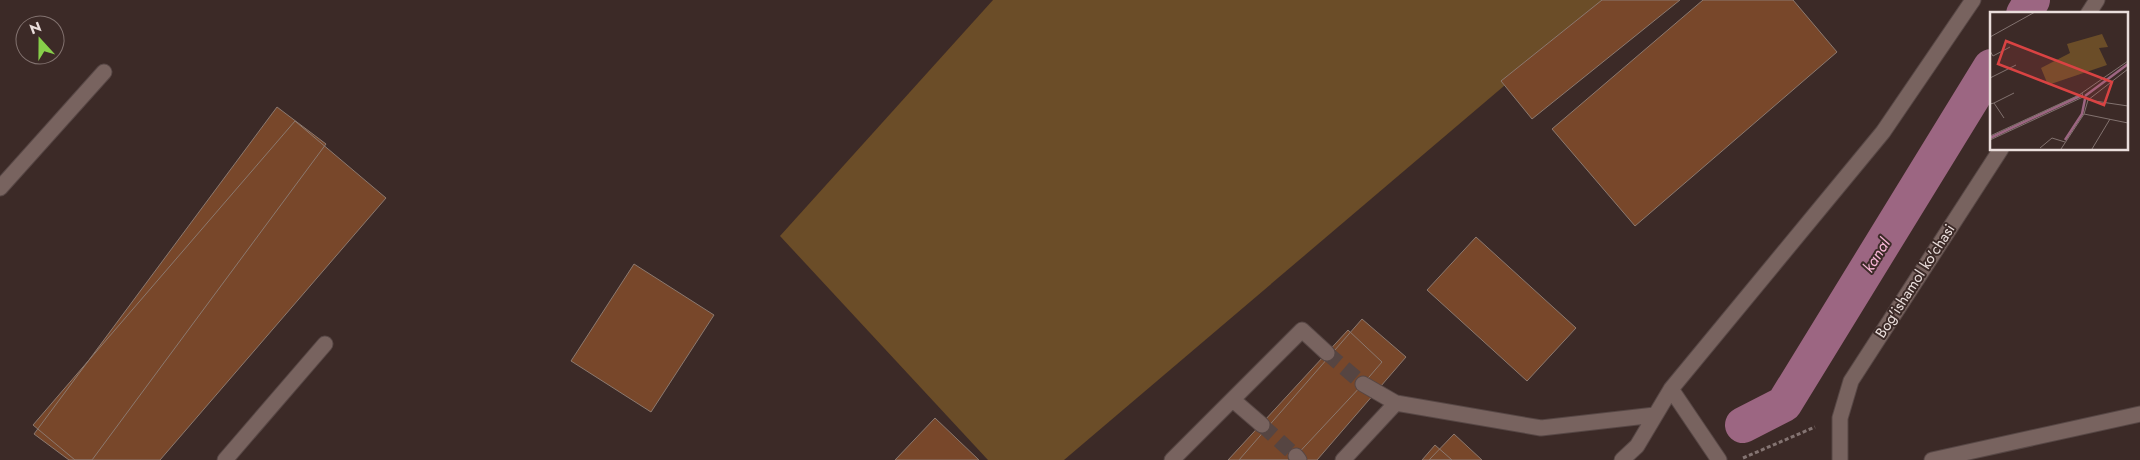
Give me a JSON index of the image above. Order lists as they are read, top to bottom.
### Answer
{
  "streets": {
    "street": ["Bog'ishamol ko'chasi"]
  },
  "water": ["kanal"],
  "north": "top"
}
